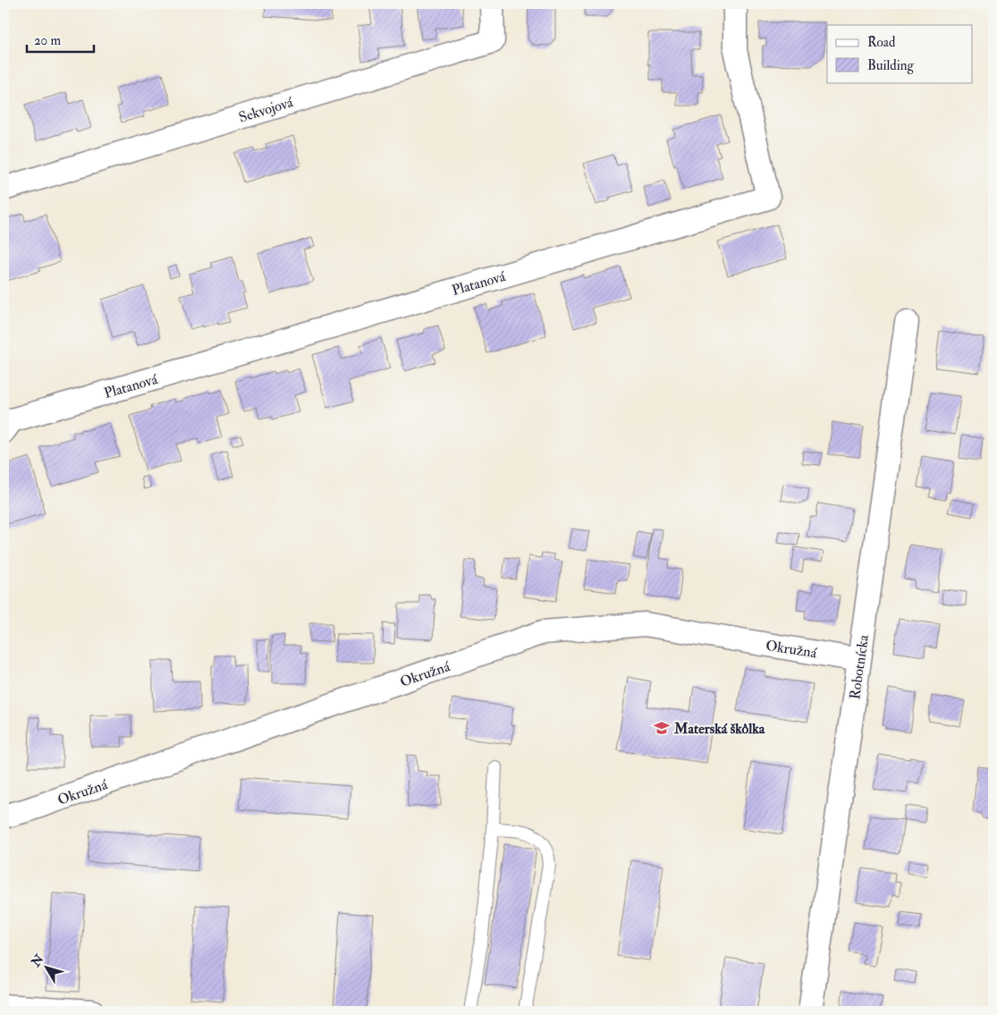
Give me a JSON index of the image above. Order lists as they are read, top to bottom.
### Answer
{
  "streets": {
    "street": [
      "Sekvojová",
      "Platanová",
      "Okružná",
      "Robotnícka"
    ]
  },
  "crossings": [
    ["Okružná", "Robotnícka"]
  ],
  "places": {
    "school or university": ["Materská škôlka"]
  },
  "legend": ["Road", "Building"],
  "scale_bar": "20 m",
  "north": "top left"
}
